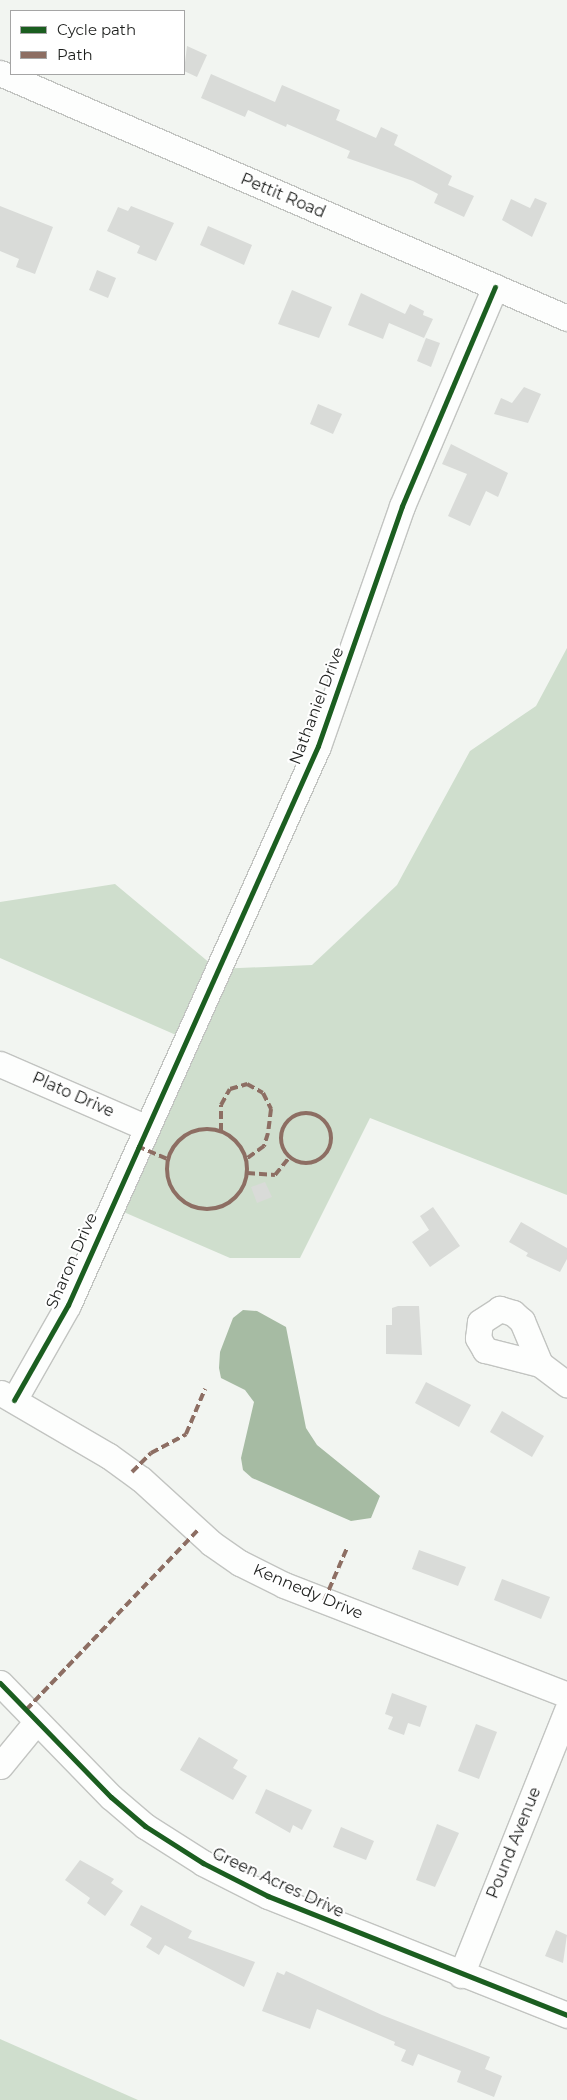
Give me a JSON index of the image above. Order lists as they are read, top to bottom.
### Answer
{
  "streets": {
    "street": [
      "Pettit Road",
      "Nathaniel Drive",
      "Plato Drive",
      "Sharon Drive",
      "Kennedy Drive",
      "Pound Avenue",
      "Green Acres Drive"
    ]
  },
  "crossings": [
    ["Pettit Road", "Nathaniel Drive"],
    ["Nathaniel Drive", "Plato Drive"],
    ["Nathaniel Drive", "Sharon Drive"],
    ["Plato Drive", "Sharon Drive"],
    ["Sharon Drive", "Kennedy Drive"],
    ["Pound Avenue", "Green Acres Drive"]
  ],
  "legend": ["Cycle path", "Path"]
}
